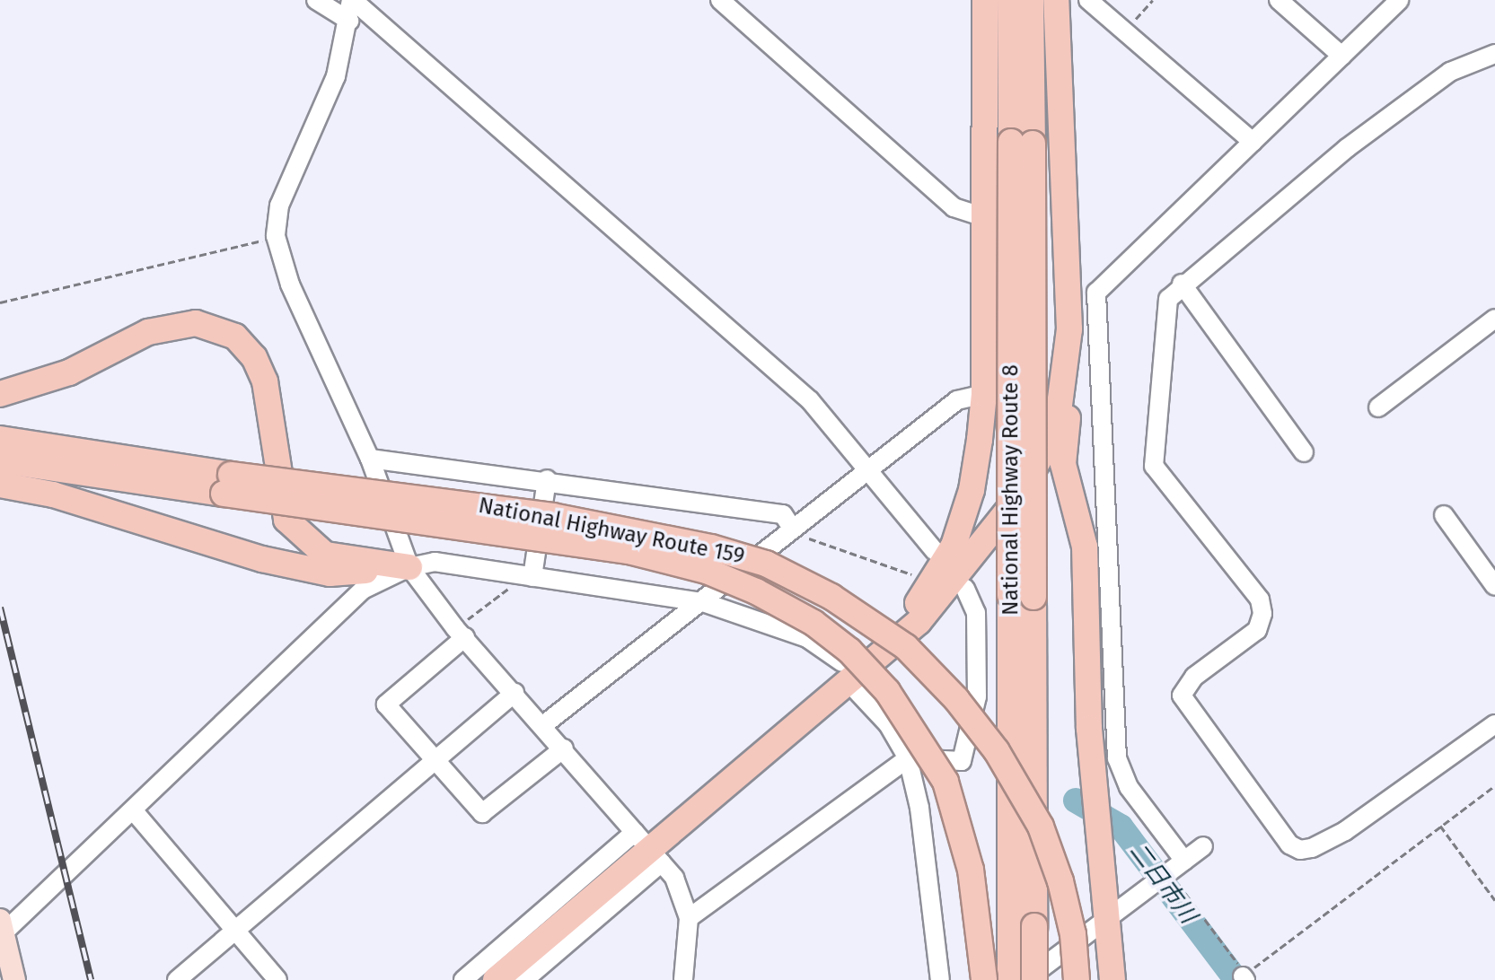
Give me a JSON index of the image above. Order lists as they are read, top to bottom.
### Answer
{
  "streets": {
    "highway": ["National Highway Route 8", "National Highway Route 159"]
  },
  "water": ["二日市川"]
}
